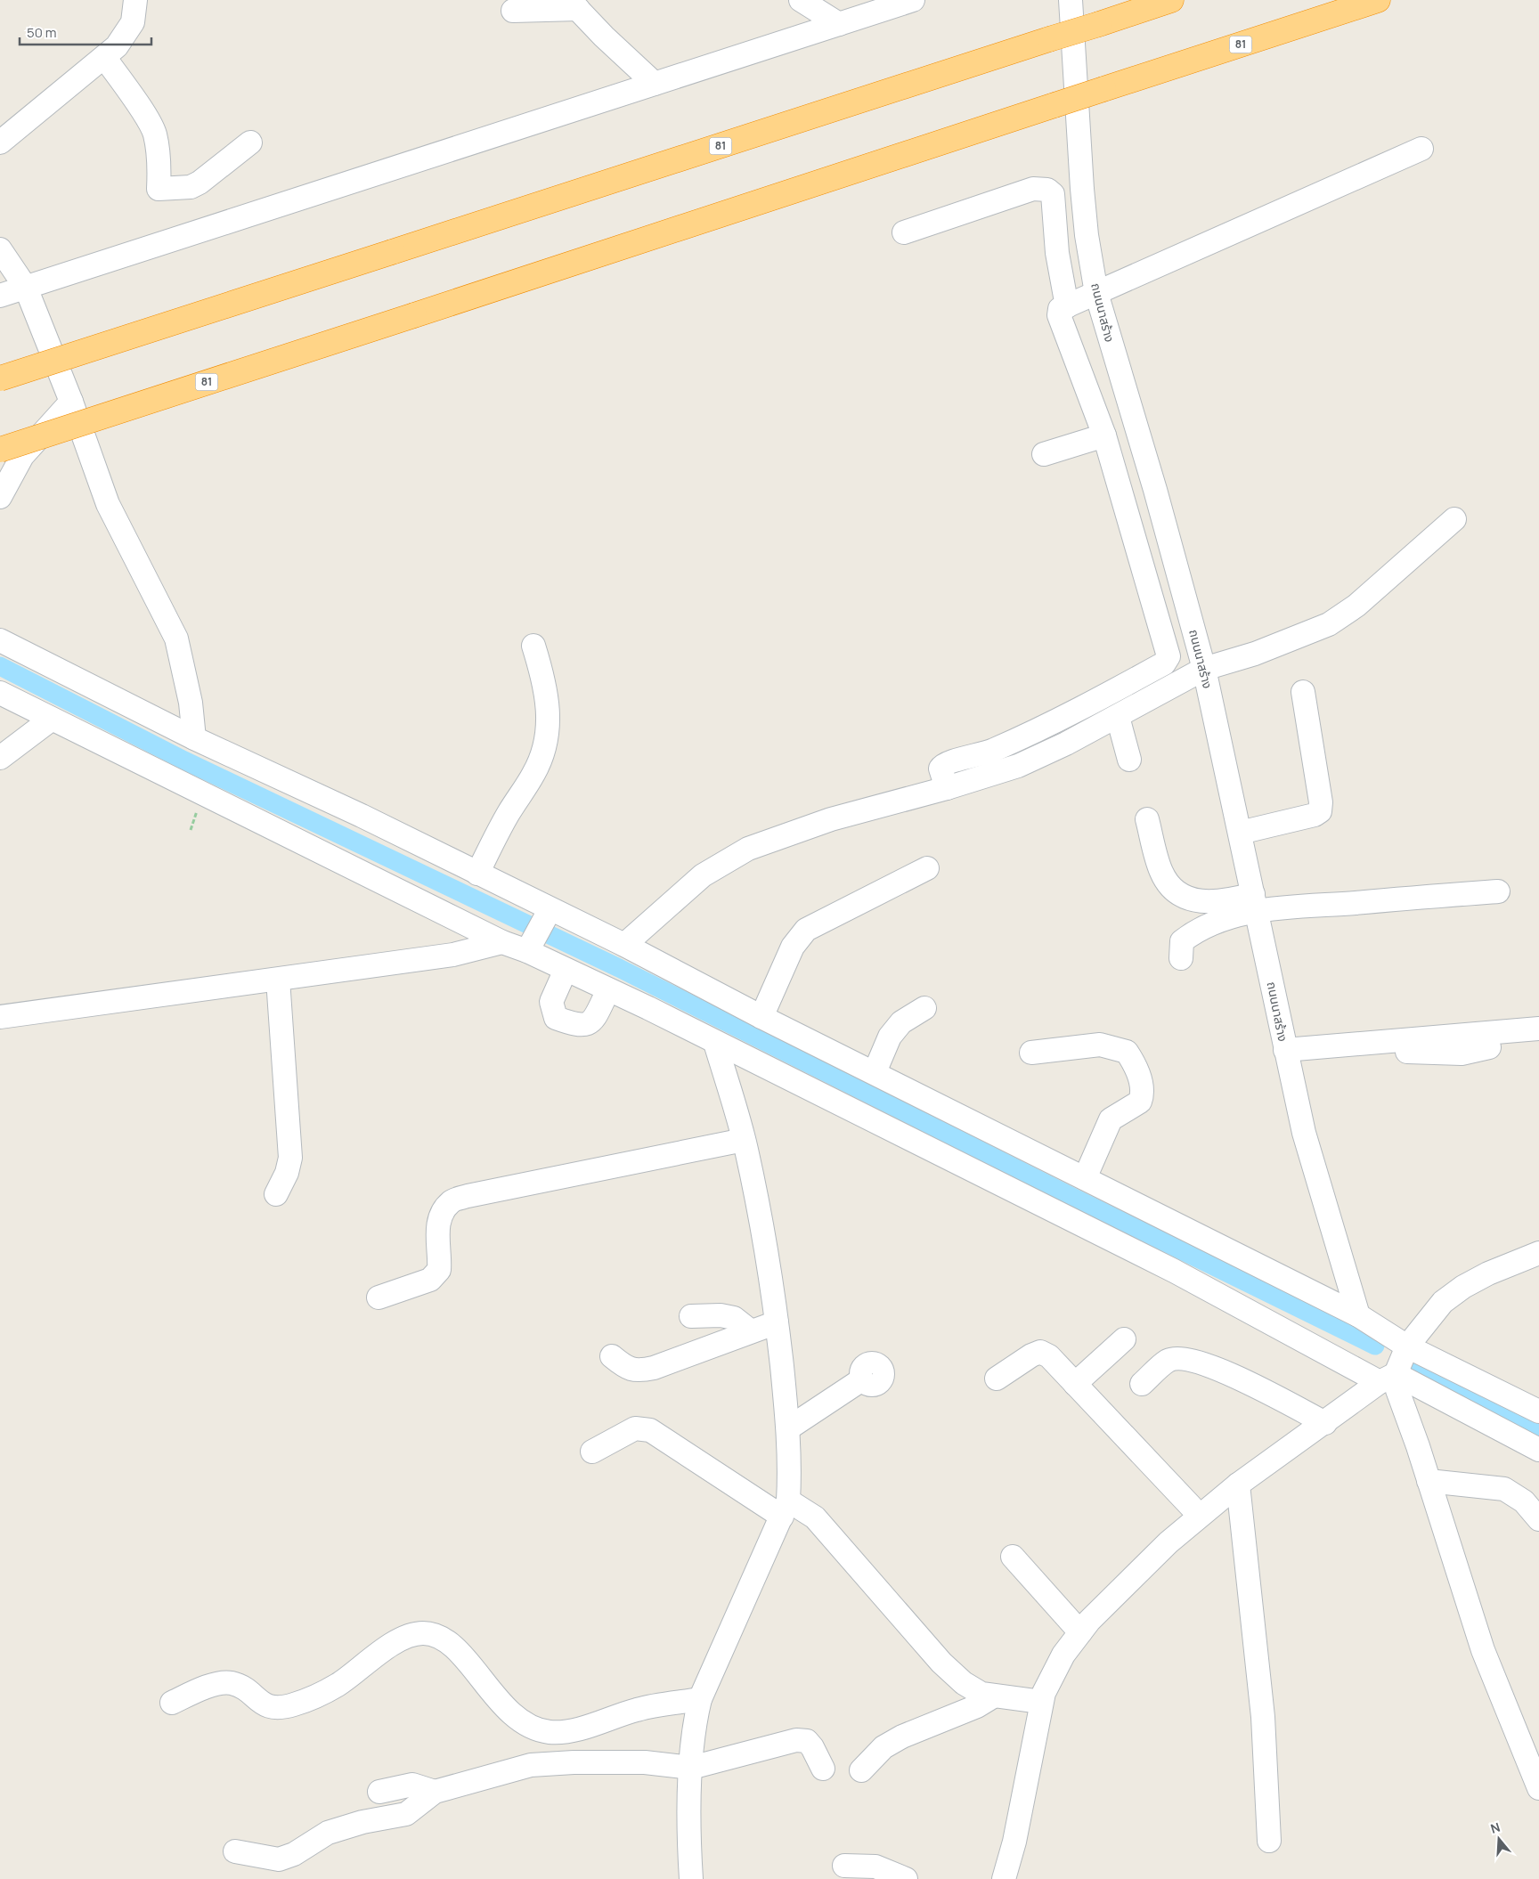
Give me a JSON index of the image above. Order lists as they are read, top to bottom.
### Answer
{
  "streets": {
    "highway": ["81"],
    "street": ["ถนนนาสร้าง"]
  },
  "scale_bar": "50 m",
  "north": "top"
}
